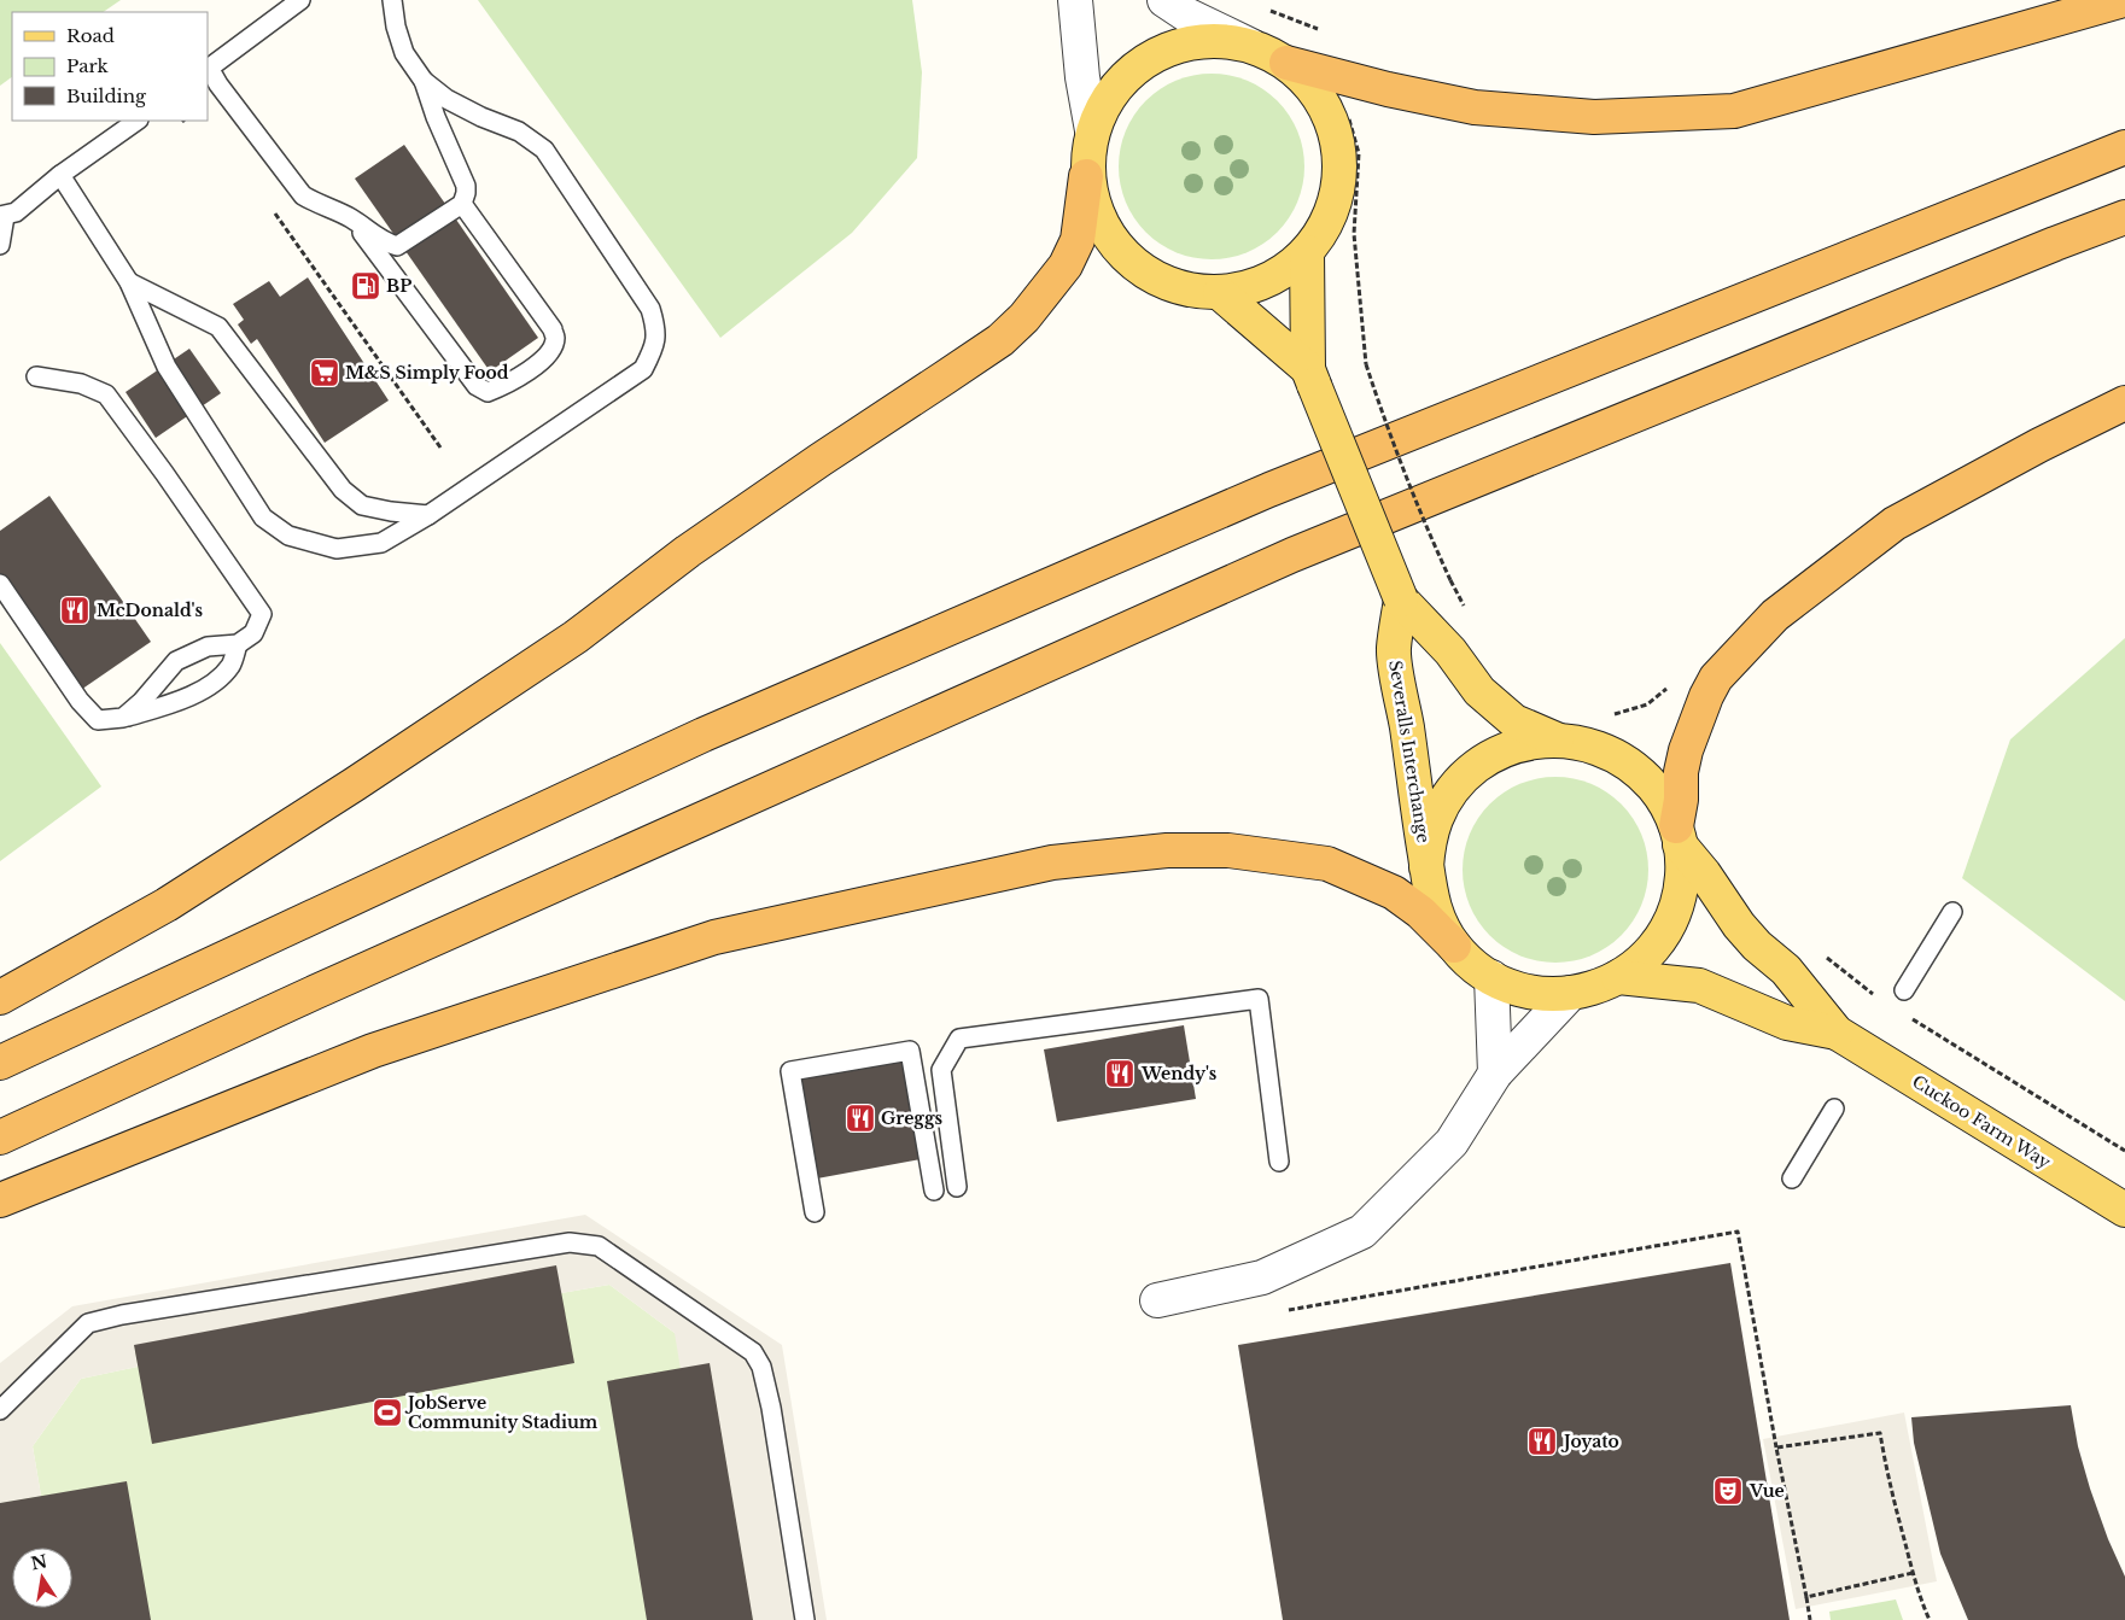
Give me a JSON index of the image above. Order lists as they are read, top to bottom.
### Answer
{
  "streets": {
    "main road": ["Severalls Interchange", "Cuckoo Farm Way"]
  },
  "crossings": [
    ["Severalls Interchange", "Cuckoo Farm Way"]
  ],
  "places": {
    "fuel station": ["BP"],
    "supermarket": ["M&S Simply Food"],
    "restaurant": [
      "McDonald's",
      "Wendy's",
      "Greggs",
      "Joyato"
    ],
    "sports": ["JobServe Community Stadium"],
    "theatre": ["Vue"]
  },
  "legend": ["Road", "Park", "Building"],
  "north": "top"
}
